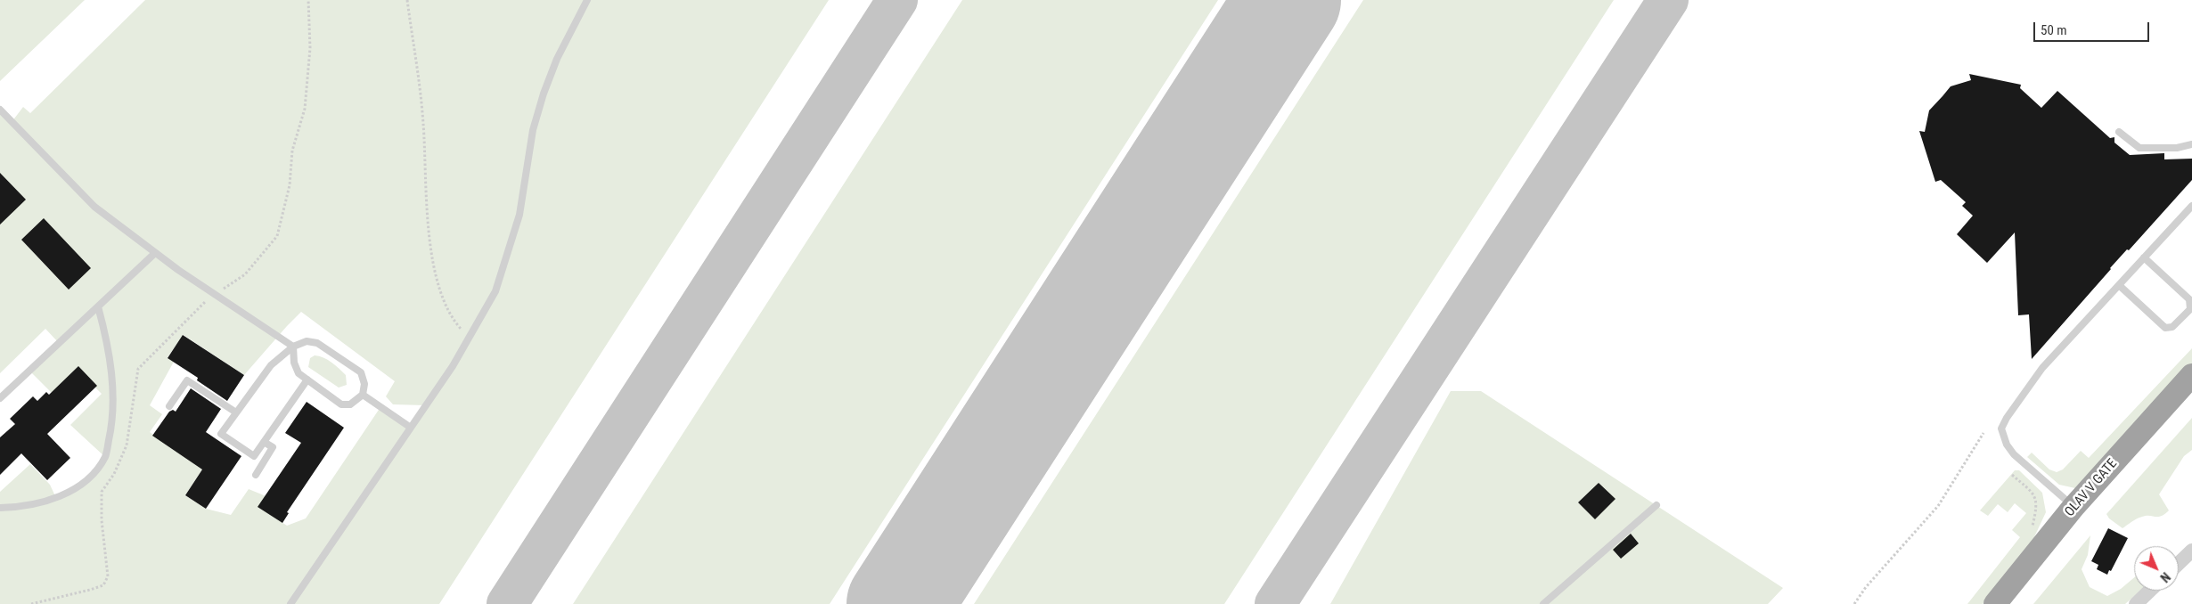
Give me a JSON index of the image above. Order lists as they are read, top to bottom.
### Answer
{
  "streets": {
    "highway": ["OLAV V GATE"]
  },
  "scale_bar": "50 m",
  "north": "bottom right"
}
